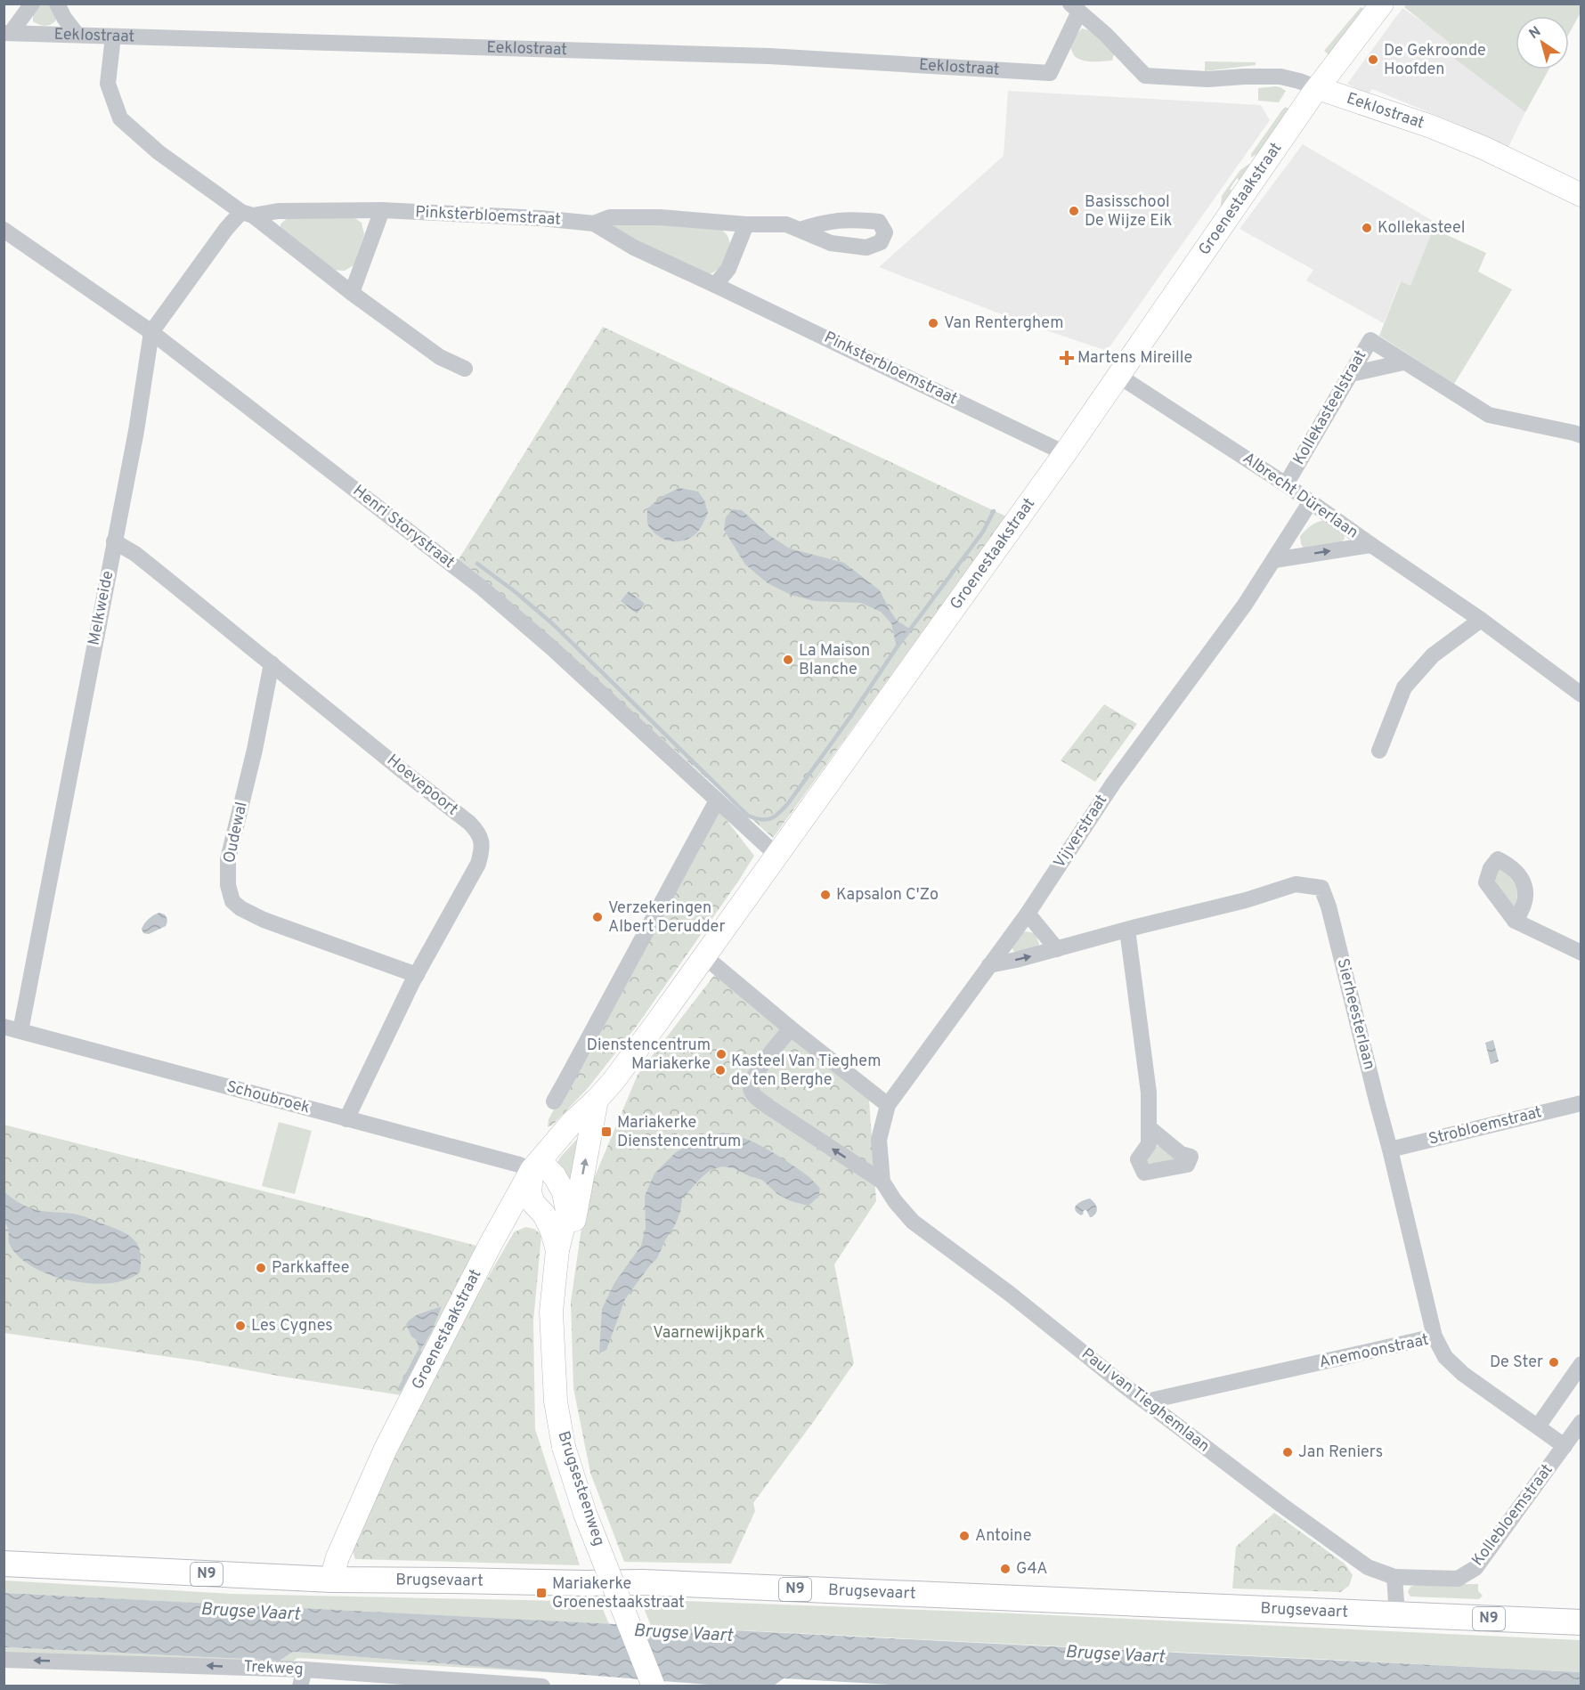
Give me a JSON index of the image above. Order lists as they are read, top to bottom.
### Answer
{
  "streets": {
    "main road": ["N9", "Brugsevaart"],
    "street": [
      "Eeklostraat",
      "Groenestaakstraat",
      "Pinksterbloemstraat",
      "Kollekasteelstraat",
      "Albrecht Dürerlaan",
      "Henri Storystraat",
      "Melkweide",
      "Hoevepoort",
      "Vijverstraat",
      "Oudewal",
      "Sierheesterlaan",
      "Schoubroek",
      "Strobloemstraat",
      "Anemoonstraat",
      "Paul van Tieghemlaan",
      "Brugsesteenweg",
      "Kollebloemstraat",
      "Trekweg"
    ]
  },
  "crossings": [
    ["Eeklostraat", "Groenestaakstraat"],
    ["Groenestaakstraat", "Pinksterbloemstraat"],
    ["Groenestaakstraat", "Albrecht Dürerlaan"],
    ["Groenestaakstraat", "Henri Storystraat"],
    ["Groenestaakstraat", "Schoubroek"],
    ["Groenestaakstraat", "Brugsesteenweg"],
    ["Groenestaakstraat", "Brugsevaart"],
    ["Pinksterbloemstraat", "Melkweide"],
    ["Kollekasteelstraat", "Albrecht Dürerlaan"],
    ["Albrecht Dürerlaan", "Vijverstraat"],
    ["Henri Storystraat", "Melkweide"],
    ["Melkweide", "Hoevepoort"],
    ["Melkweide", "Schoubroek"],
    ["Hoevepoort", "Oudewal"],
    ["Hoevepoort", "Schoubroek"],
    ["Vijverstraat", "Sierheesterlaan"],
    ["Vijverstraat", "Paul van Tieghemlaan"],
    ["Sierheesterlaan", "Strobloemstraat"],
    ["Sierheesterlaan", "Anemoonstraat"],
    ["Schoubroek", "Brugsesteenweg"],
    ["Anemoonstraat", "Paul van Tieghemlaan"],
    ["Anemoonstraat", "Kollebloemstraat"],
    ["Paul van Tieghemlaan", "Kollebloemstraat"]
  ],
  "one_way": ["Trekweg"],
  "water": ["Brugse Vaart"],
  "parks": ["Vaarnewijkpark"],
  "places": {
    "other": [
      "De Gekroonde Hoofden",
      "Basisschool De Wijze Eik",
      "Kollekasteel",
      "Van Renterghem",
      "La Maison Blanche",
      "Kapsalon C'Zo",
      "Verzekeringen Albert Derudder",
      "Dienstencentrum Mariakerke",
      "Kasteel Van Tieghem de ten Berghe",
      "Parkkaffee",
      "Les Cygnes",
      "De Ster",
      "Jan Reniers",
      "Antoine",
      "G4A"
    ],
    "health": ["Martens Mireille"],
    "transit": ["Mariakerke Dienstencentrum", "Mariakerke Groenestaakstraat"]
  },
  "north": "top left"
}
